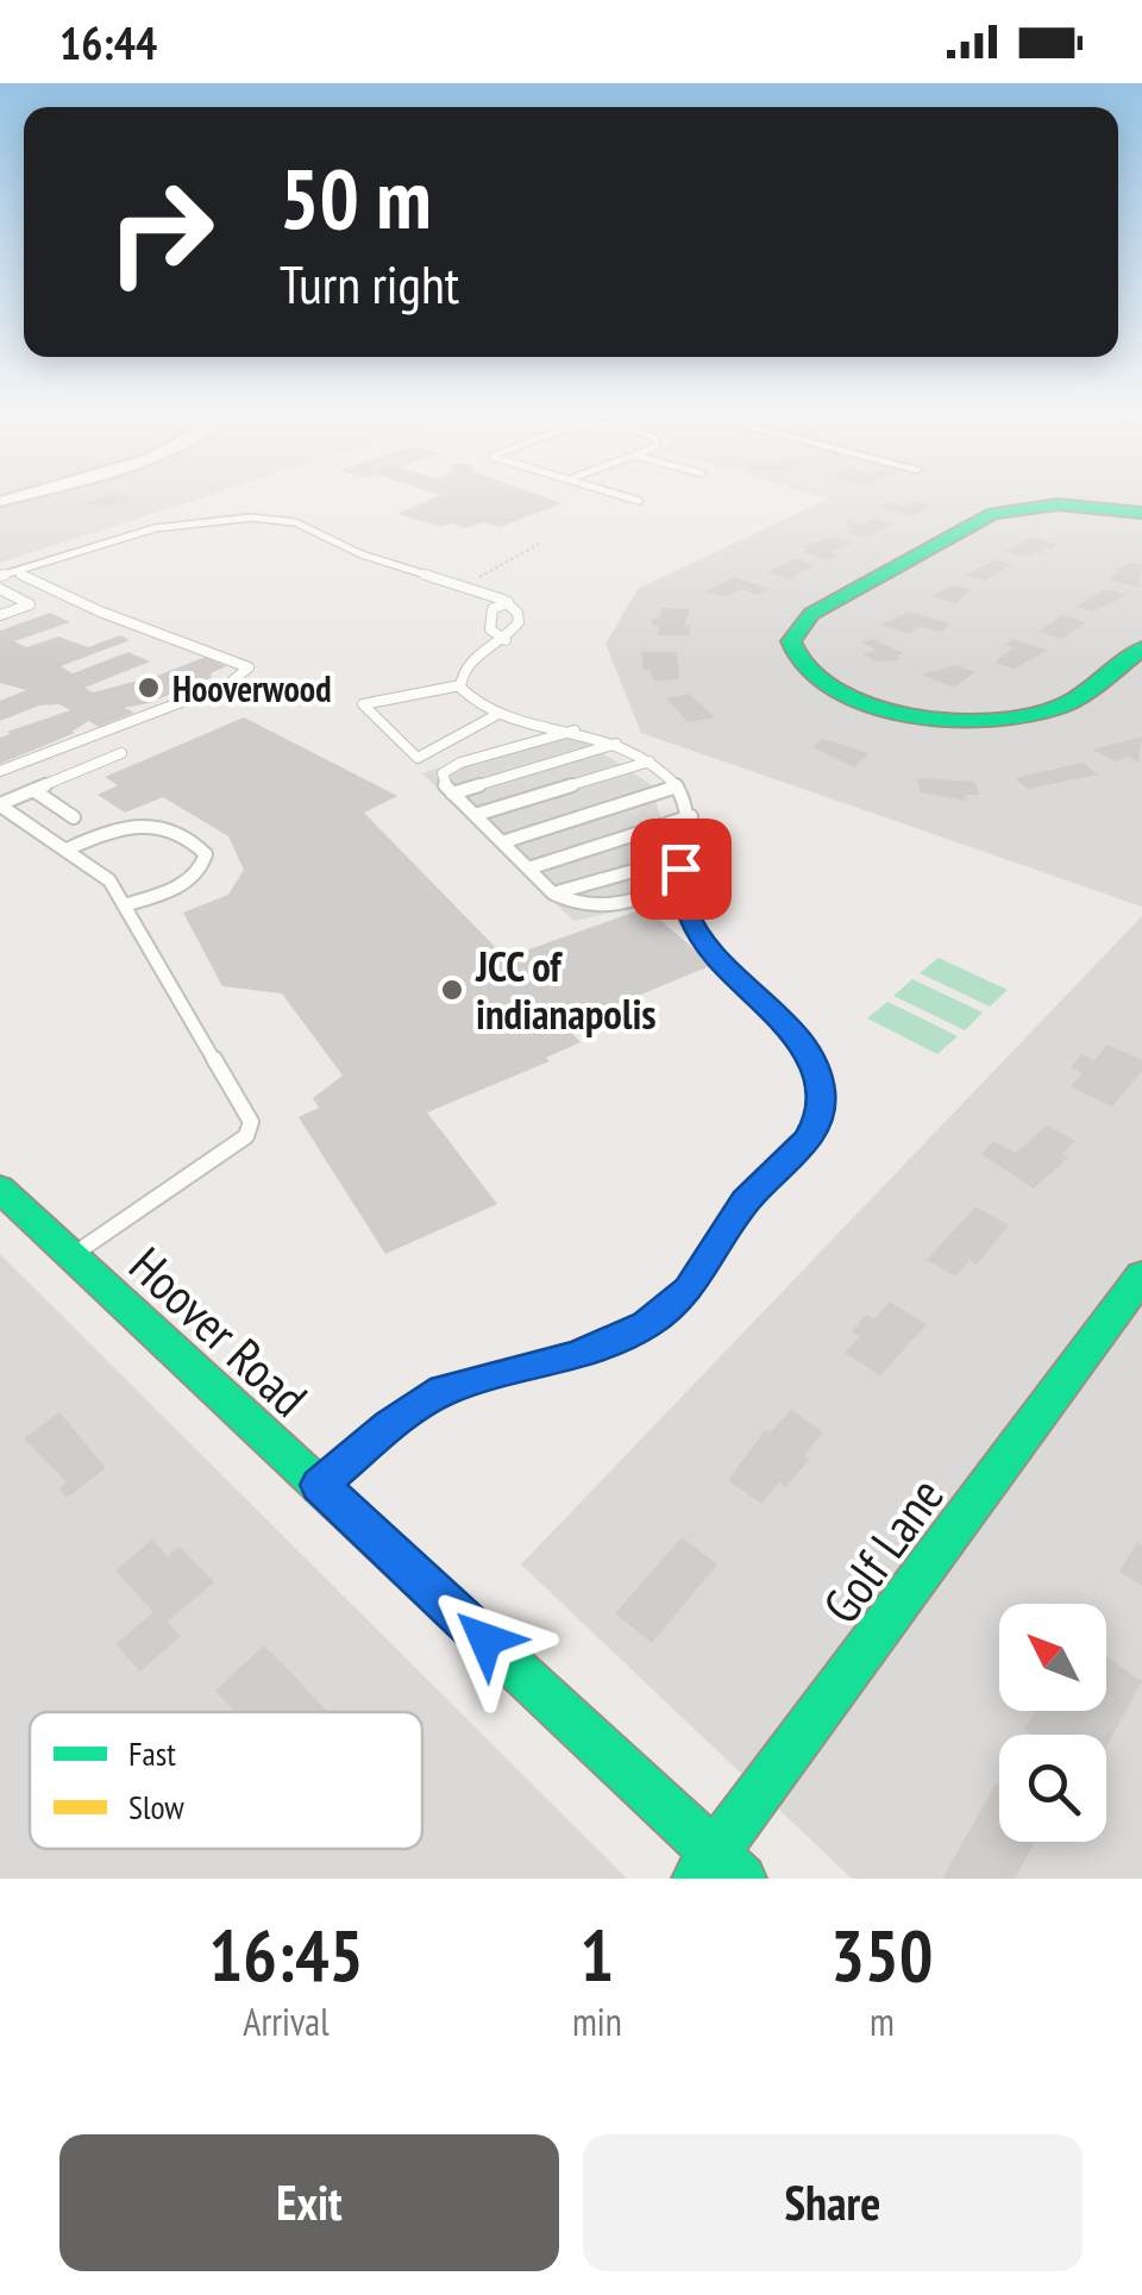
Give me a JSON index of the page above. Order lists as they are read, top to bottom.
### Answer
{
  "streets": {
    "street": ["Hoover Road", "Golf Lane"]
  },
  "crossings": [
    ["Hoover Road", "Golf Lane"]
  ],
  "places": ["Hooverwood", "JCC of indianapolis"],
  "legend": ["Fast", "Slow"],
  "north": "top left",
  "page": {
    "status": "16:44",
    "turn": ["50 m", "Turn right"],
    "eta": [
      "16:45",
      "Arrival",
      "1",
      "min",
      "350",
      "m"
    ],
    "buttons": ["Exit", "Share"]
  }
}
